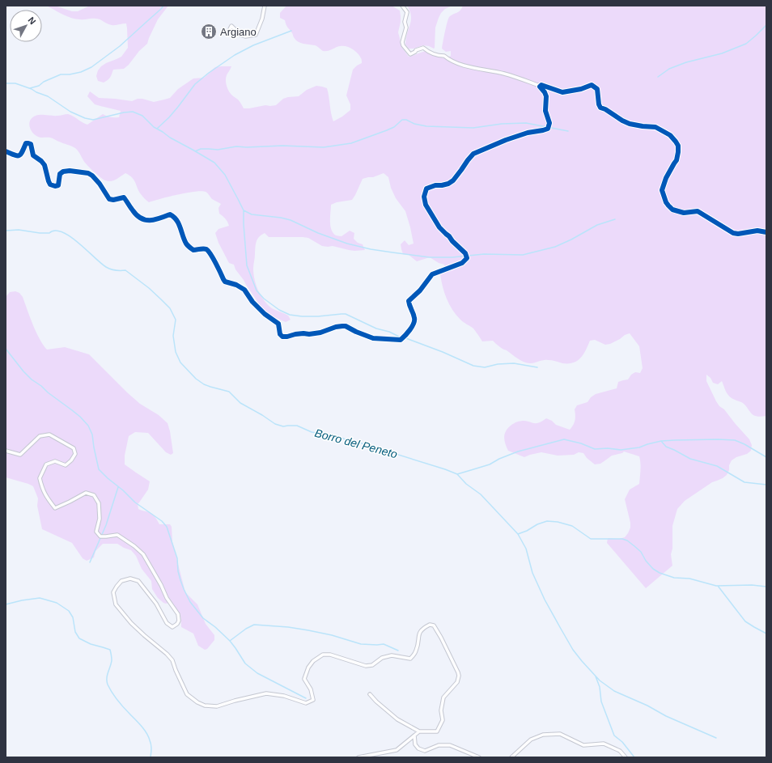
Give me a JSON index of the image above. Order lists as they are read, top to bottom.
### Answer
{
  "water": ["Borro del Peneto"],
  "places": {
    "building": ["Argiano"]
  },
  "north": "top right"
}
